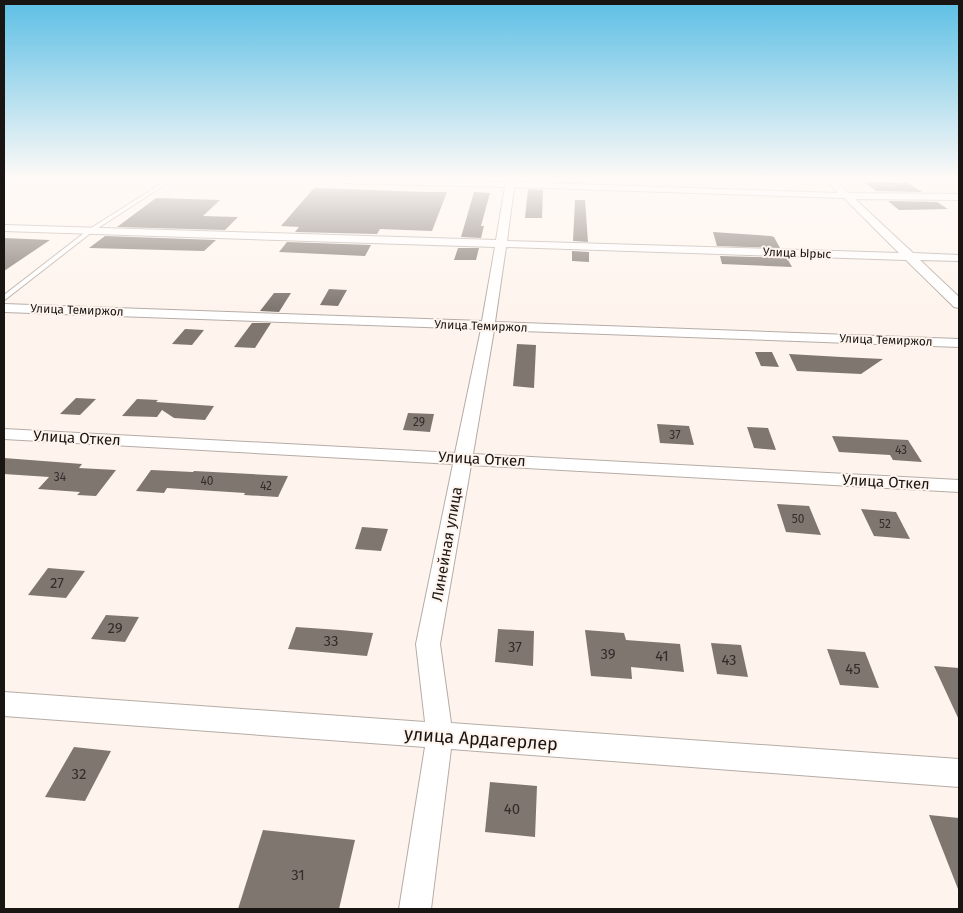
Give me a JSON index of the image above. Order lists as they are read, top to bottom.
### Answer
{
  "streets": {
    "street": [
      "Улица Ырыс",
      "Улица Темиржол",
      "Улица Откел",
      "Линейная улица",
      "улица Ардагерлер"
    ]
  },
  "crossings": [
    ["Улица Ырыс", "Линейная улица"],
    ["Улица Темиржол", "Линейная улица"],
    ["Улица Откел", "Линейная улица"],
    ["Линейная улица", "улица Ардагерлер"]
  ],
  "house_numbers": [
    "29",
    "37",
    "43",
    "34",
    "40",
    "42",
    "50",
    "52",
    "27",
    "29",
    "33",
    "37",
    "39",
    "41",
    "43",
    "45",
    "32",
    "40",
    "31"
  ]
}
